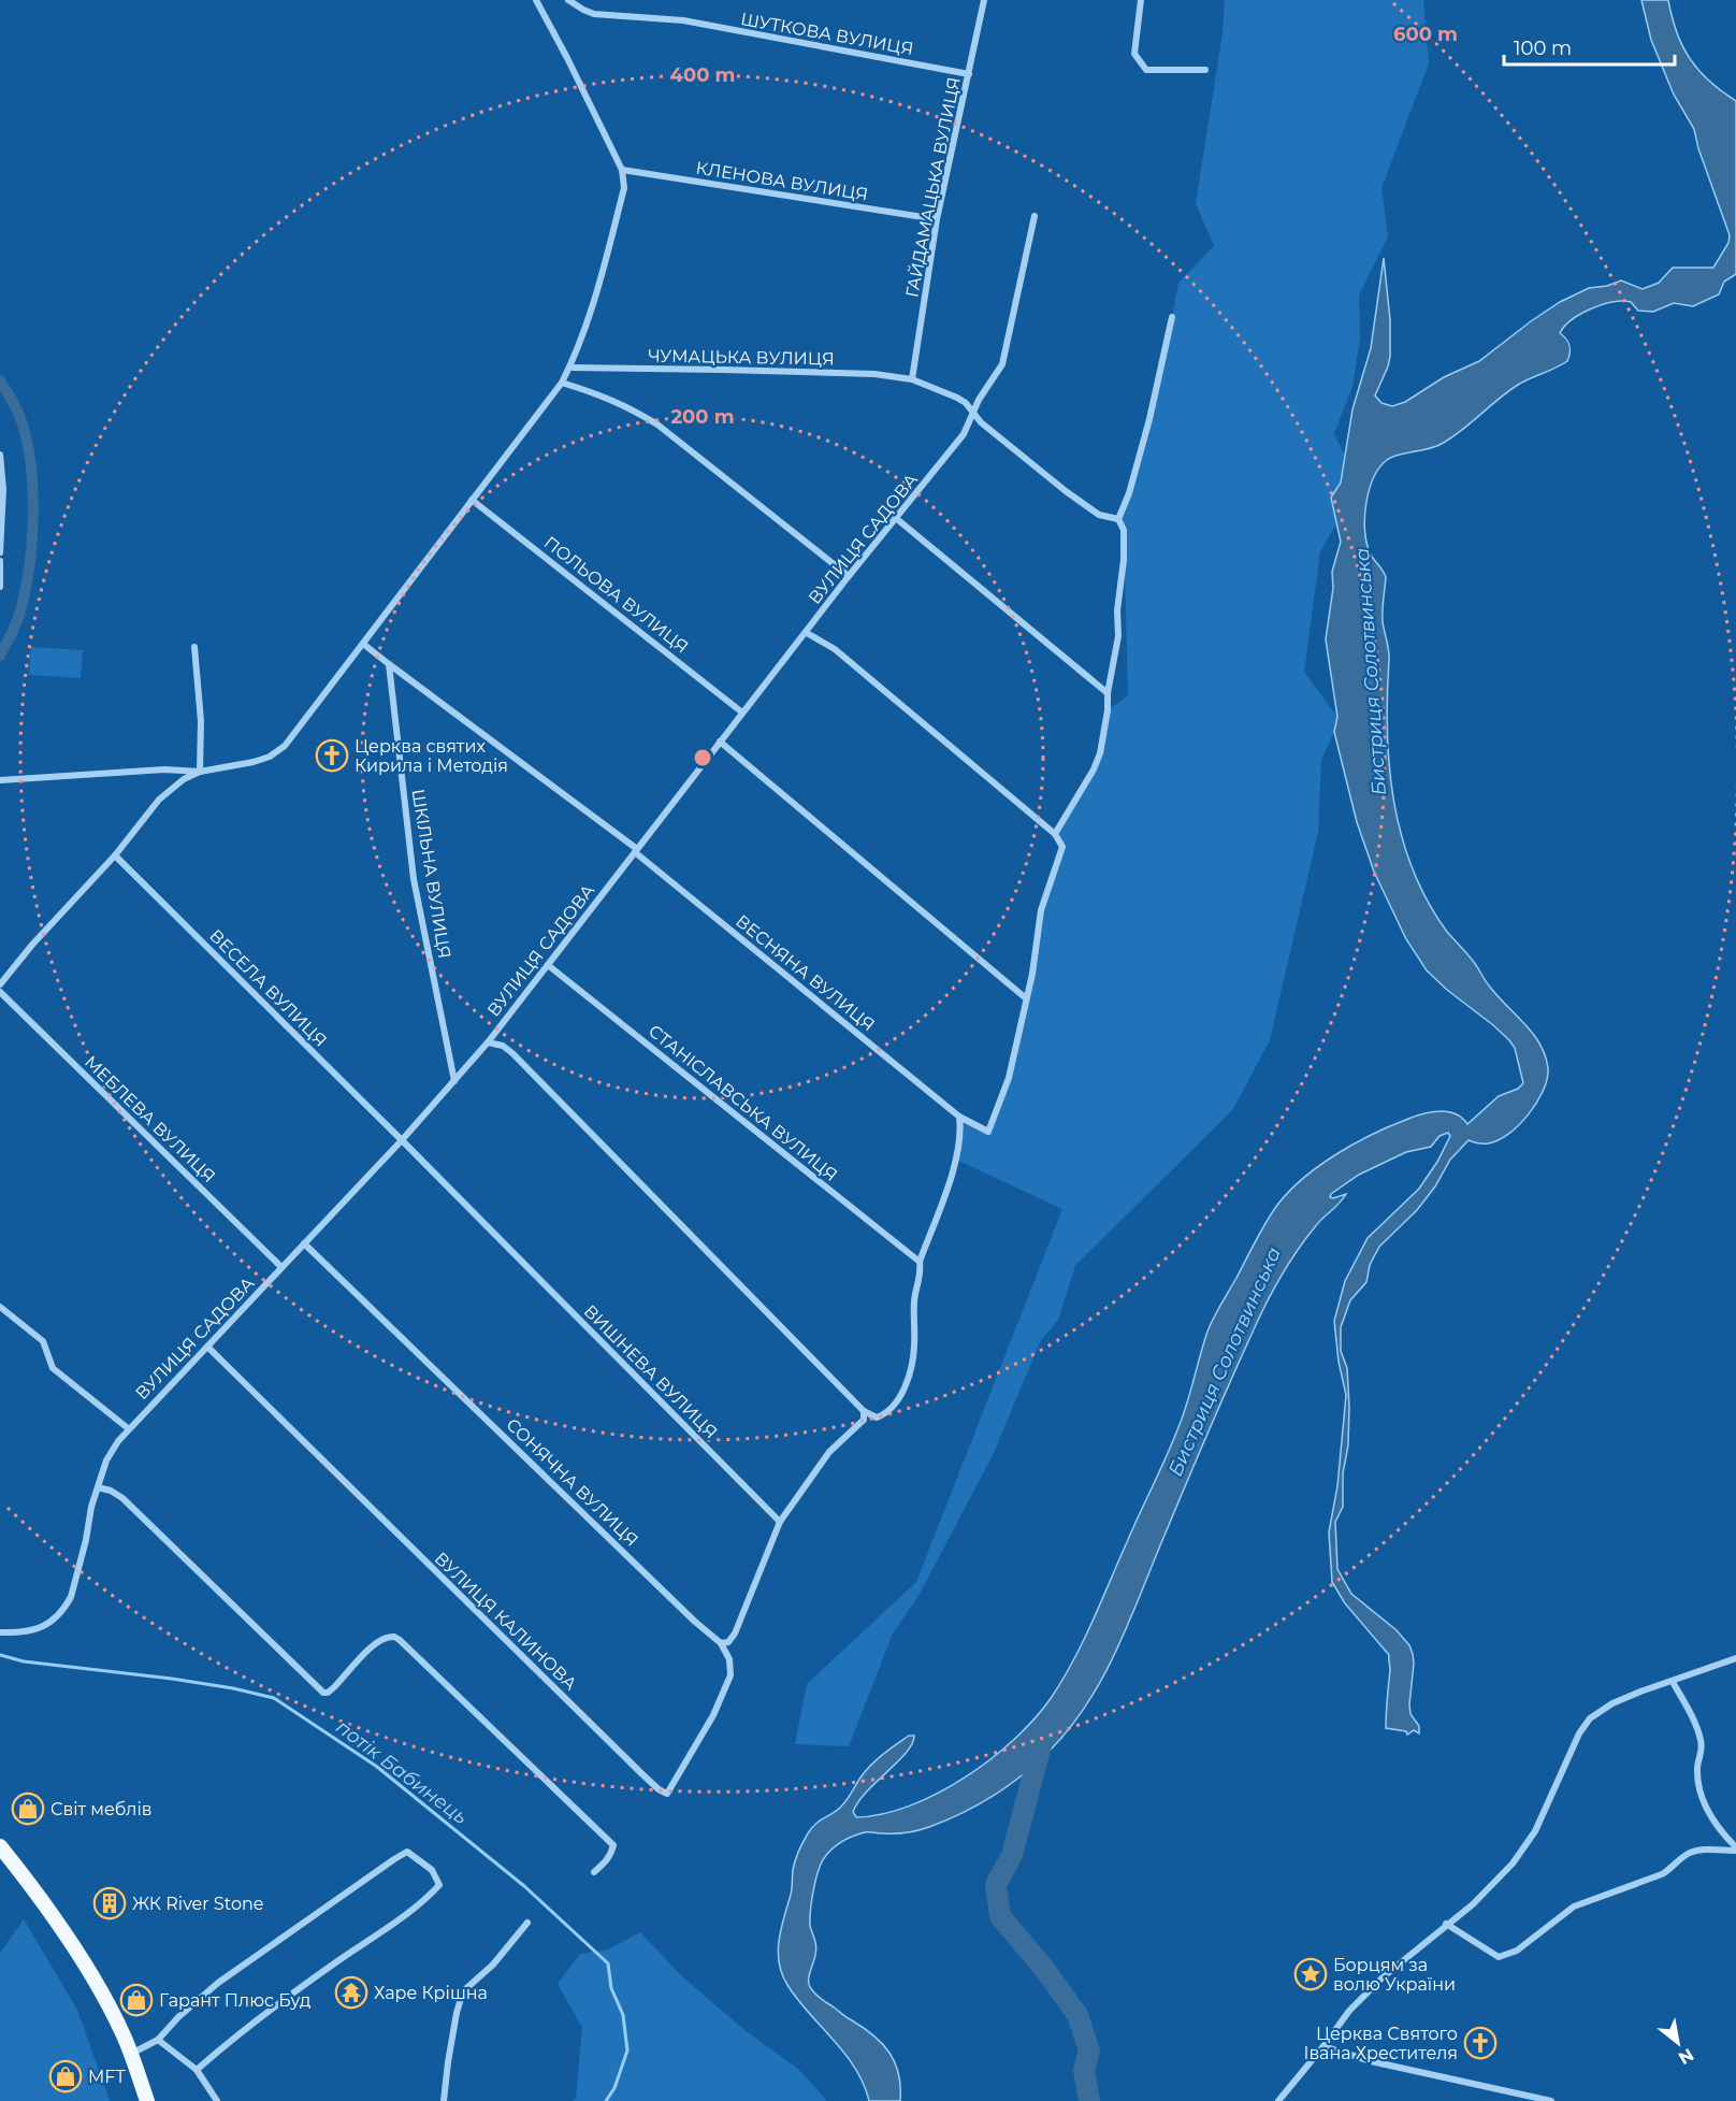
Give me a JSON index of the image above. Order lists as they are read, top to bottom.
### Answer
{
  "streets": {
    "street": [
      "ШУТКОВА ВУЛИЦЯ",
      "КЛЕНОВА ВУЛИЦЯ",
      "ГАЙДАМАЦЬКА ВУЛИЦЯ",
      "ЧУМАЦЬКА ВУЛИЦЯ",
      "ВУЛИЦЯ САДОВА",
      "ПОЛЬОВА ВУЛИЦЯ",
      "ШКІЛЬНА ВУЛИЦЯ",
      "ВЕСНЯНА ВУЛИЦЯ",
      "ВЕСЕЛА ВУЛИЦЯ",
      "СТАНІСЛАВСЬКА ВУЛИЦЯ",
      "МЕБЛЕВА ВУЛИЦЯ",
      "ВИШНЕВА ВУЛИЦЯ",
      "СОНЯЧНА ВУЛИЦЯ",
      "ВУЛИЦЯ КАЛИНОВА"
    ]
  },
  "crossings": [
    ["ШУТКОВА ВУЛИЦЯ", "ГАЙДАМАЦЬКА ВУЛИЦЯ"],
    ["КЛЕНОВА ВУЛИЦЯ", "ГАЙДАМАЦЬКА ВУЛИЦЯ"],
    ["ГАЙДАМАЦЬКА ВУЛИЦЯ", "ЧУМАЦЬКА ВУЛИЦЯ"],
    ["ЧУМАЦЬКА ВУЛИЦЯ", "ВУЛИЦЯ САДОВА"],
    ["ВУЛИЦЯ САДОВА", "ПОЛЬОВА ВУЛИЦЯ"],
    ["ВУЛИЦЯ САДОВА", "ШКІЛЬНА ВУЛИЦЯ"],
    ["ВУЛИЦЯ САДОВА", "ВЕСНЯНА ВУЛИЦЯ"],
    ["ВУЛИЦЯ САДОВА", "ВЕСЕЛА ВУЛИЦЯ"],
    ["ВУЛИЦЯ САДОВА", "СТАНІСЛАВСЬКА ВУЛИЦЯ"],
    ["ВУЛИЦЯ САДОВА", "МЕБЛЕВА ВУЛИЦЯ"],
    ["ВУЛИЦЯ САДОВА", "ВИШНЕВА ВУЛИЦЯ"],
    ["ВУЛИЦЯ САДОВА", "СОНЯЧНА ВУЛИЦЯ"],
    ["ВУЛИЦЯ САДОВА", "ВУЛИЦЯ КАЛИНОВА"],
    ["ШКІЛЬНА ВУЛИЦЯ", "ВЕСНЯНА ВУЛИЦЯ"],
    ["ВЕСЕЛА ВУЛИЦЯ", "ВИШНЕВА ВУЛИЦЯ"],
    ["СОНЯЧНА ВУЛИЦЯ", "ВУЛИЦЯ КАЛИНОВА"]
  ],
  "water": ["Бистриця Солотвинська", "потік Бабинець"],
  "places": {
    "church": ["Церква святих Кирила і Методія", "Церква Святого Івана Хрестителя"],
    "shop": ["Світ меблів", "Гарант Плюс Буд", "MFT"],
    "building": ["ЖК River Stone"],
    "place": ["Борцям за волю України"],
    "temple": ["Харе Крішна"]
  },
  "scale_bar": "100 m",
  "north": "bottom right",
  "rings": ["600 m", "400 m", "200 m"]
}
